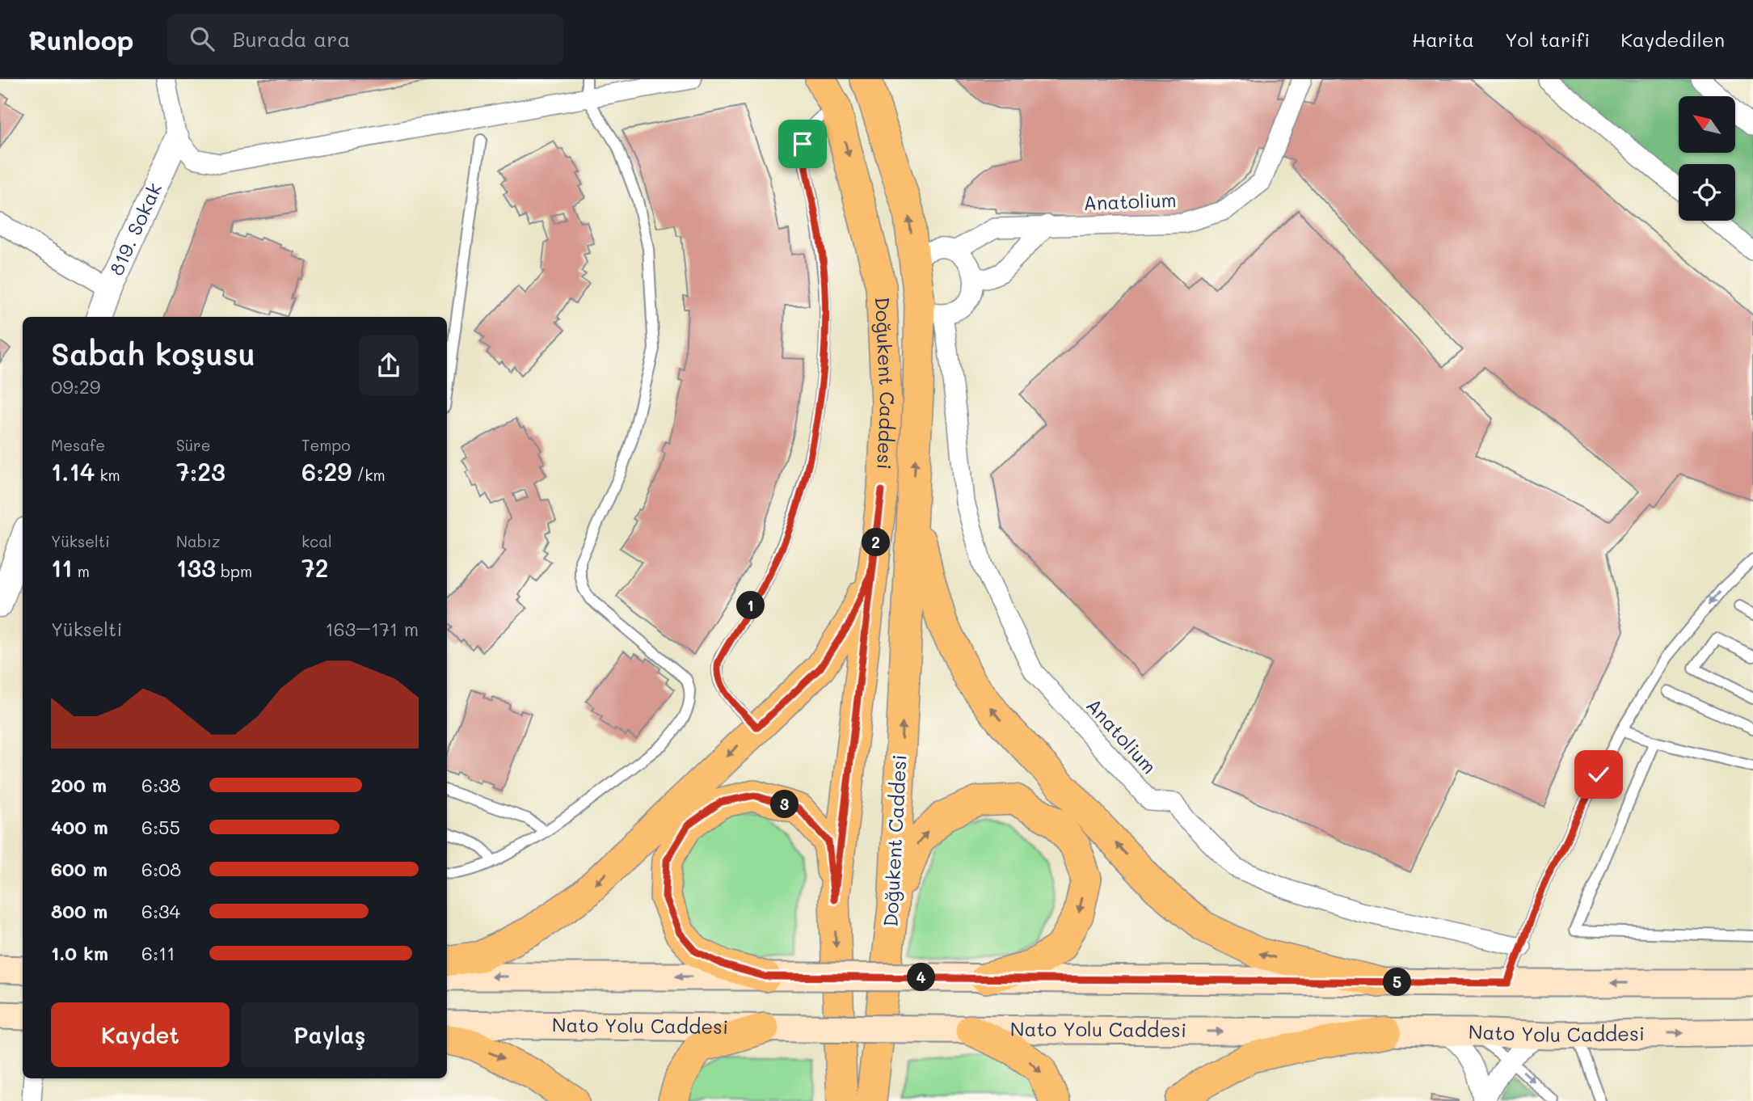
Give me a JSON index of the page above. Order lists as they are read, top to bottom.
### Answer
{
  "streets": {
    "main road": ["Doğukent Caddesi", "Nato Yolu Caddesi"],
    "street": ["Anatolium", "819. Sokak"]
  },
  "crossings": [
    ["Anatolium", "Doğukent Caddesi"]
  ],
  "north": "top left",
  "page": {
    "header": "Runloop",
    "search": "Burada ara",
    "nav": ["Harita", "Yol tarifi", "Kaydedilen"],
    "heading": ["Sabah koşusu", "09:29"],
    "stats": [
      ["Mesafe", "1.14 km"],
      ["Süre", "7:23"],
      ["Tempo", "6:29 /km"],
      ["Yükselti", "11 m"],
      ["Nabız", "133 bpm"],
      ["kcal", "72"]
    ],
    "pins": [
      "2",
      "1",
      "3",
      "4",
      "5"
    ],
    "chart": ["Yükselti", "163–171 m"],
    "list": [
      {
        "name": "200 m",
        "note": "6:38"
      },
      {
        "name": "400 m",
        "note": "6:55"
      },
      {
        "name": "600 m",
        "note": "6:08"
      },
      {
        "name": "800 m",
        "note": "6:34"
      },
      {
        "name": "1.0 km",
        "note": "6:11"
      }
    ],
    "buttons": ["Kaydet", "Paylaş"]
  }
}
